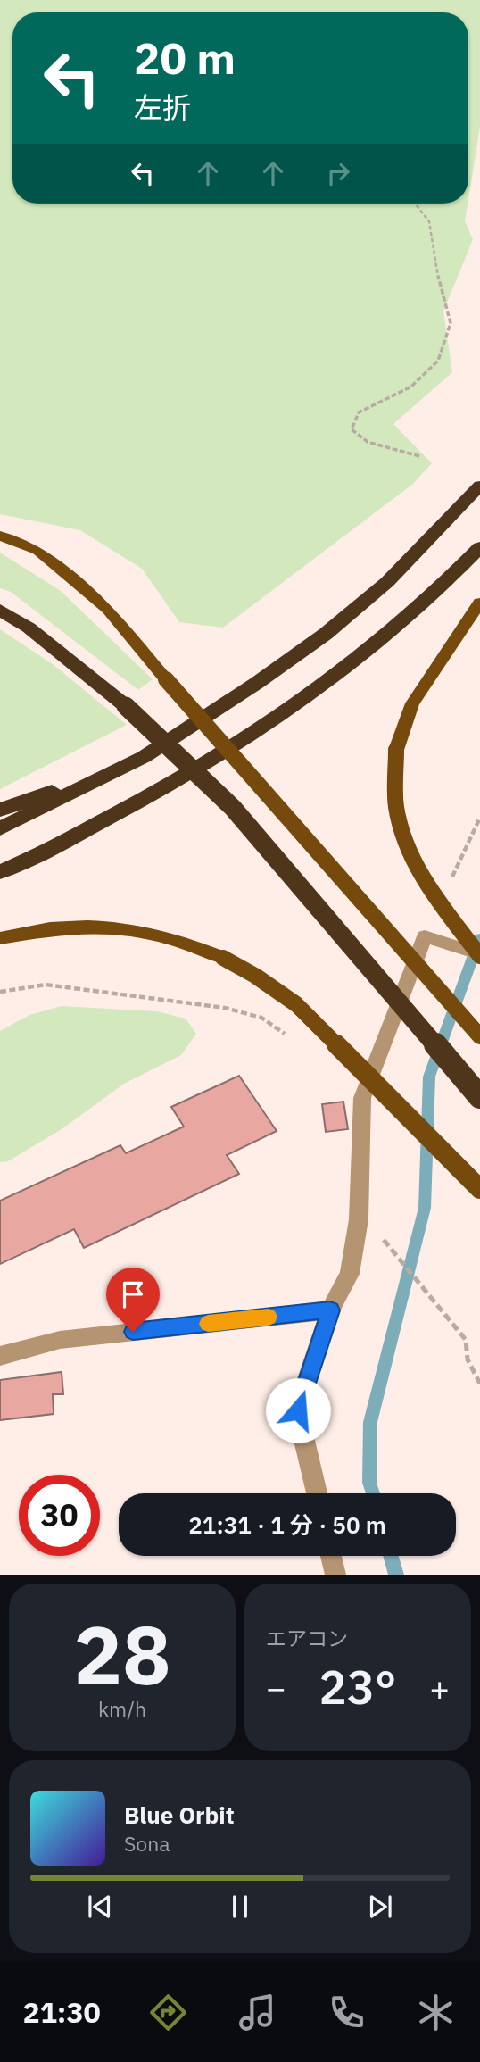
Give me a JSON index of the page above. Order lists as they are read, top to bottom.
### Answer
{
  "page": {
    "turn": ["20 m", "左折"],
    "limit": "30",
    "trip": "21:31 · 1 分 · 50 m",
    "tile": [
      ["28", "km/h"],
      "エアコン"
    ],
    "heat": ["−", "23°", "+"],
    "song": ["Blue Orbit", "Sona"],
    "tabs": "21:30"
  }
}
